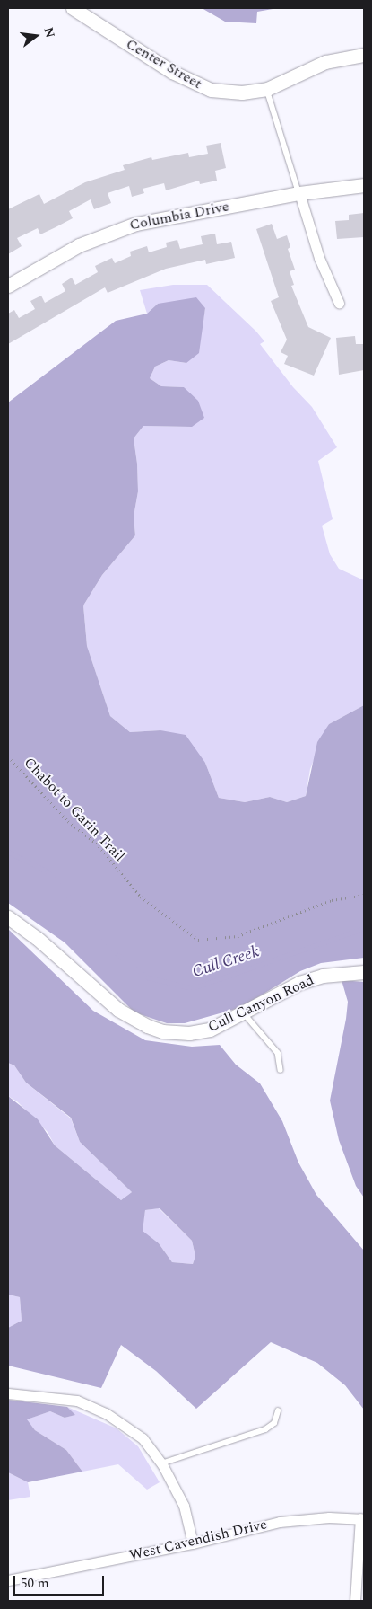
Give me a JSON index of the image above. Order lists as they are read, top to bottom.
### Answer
{
  "streets": {
    "street": [
      "Center Street",
      "Columbia Drive",
      "Cull Canyon Road",
      "West Cavendish Drive"
    ],
    "path": ["Chabot to Garin Trail"]
  },
  "water": ["Cull Creek"],
  "scale_bar": "50 m",
  "north": "right"
}
